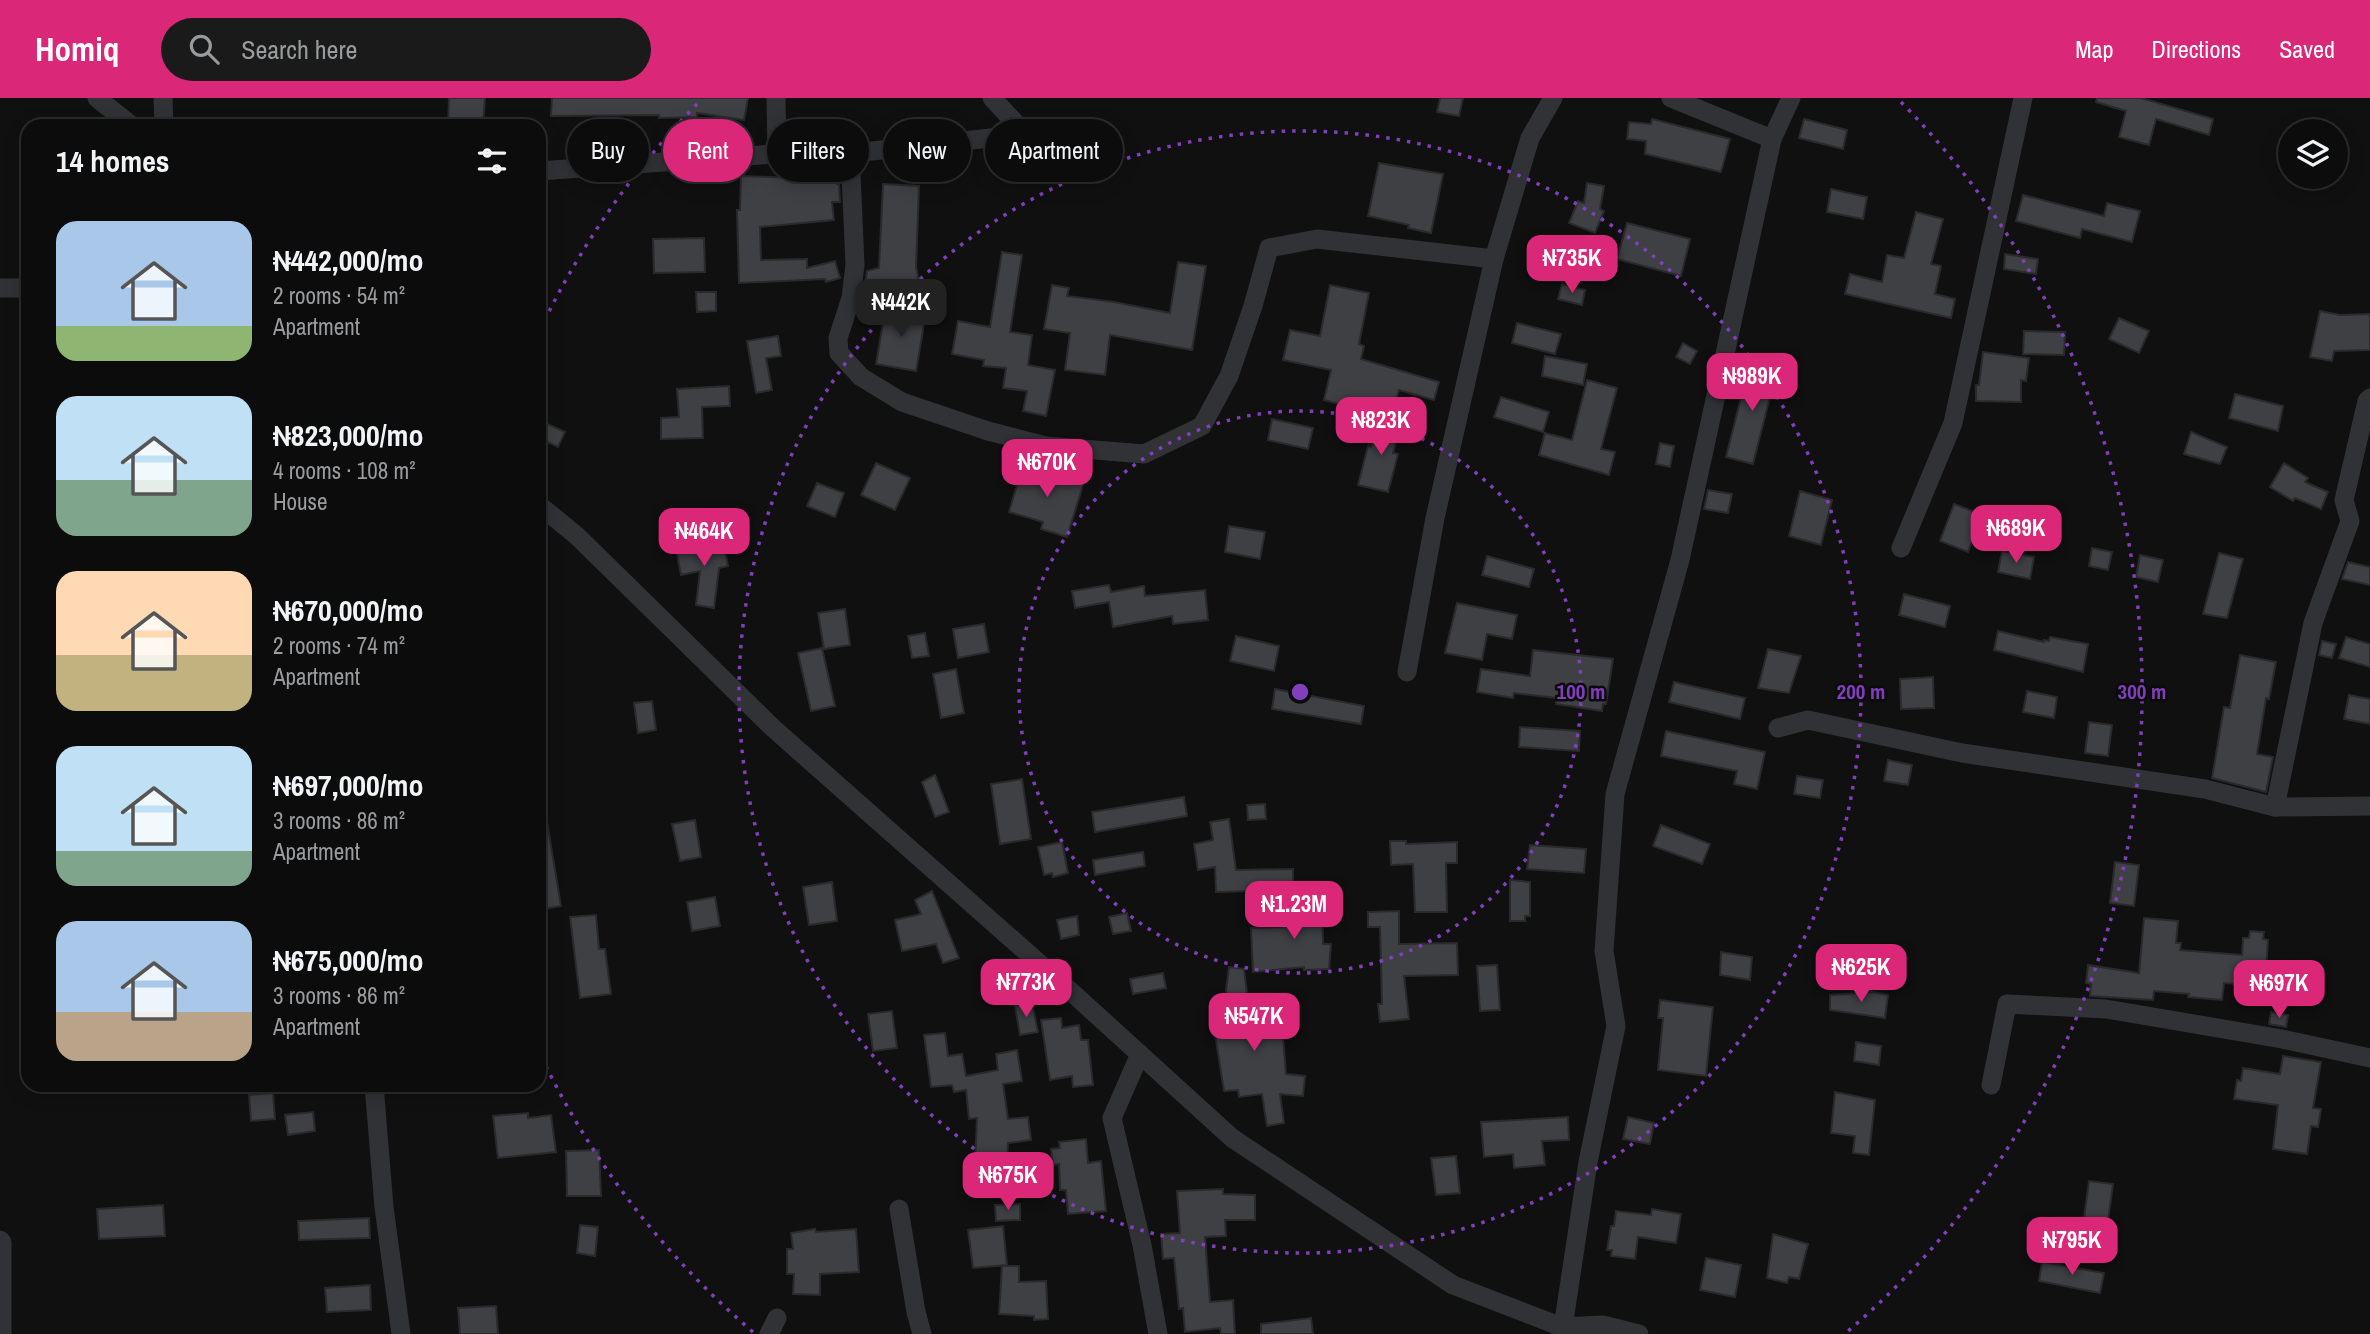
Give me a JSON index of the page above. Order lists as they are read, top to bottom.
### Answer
{
  "page": {
    "header": "Homiq",
    "search": "Search here",
    "nav": ["Map", "Directions", "Saved"],
    "chip": [
      "Buy",
      "Rent",
      "Filters",
      "New",
      "Apartment"
    ],
    "heading": "14 homes",
    "list": [
      {
        "name": "₦442,000/mo",
        "note": "2 rooms · 54 m² · Apartment"
      },
      {
        "name": "₦823,000/mo",
        "note": "4 rooms · 108 m² · House"
      },
      {
        "name": "₦670,000/mo",
        "note": "2 rooms · 74 m² · Apartment"
      },
      {
        "name": "₦697,000/mo",
        "note": "3 rooms · 86 m² · Apartment"
      },
      {
        "name": "₦675,000/mo",
        "note": "3 rooms · 86 m² · Apartment"
      }
    ],
    "price": [
      "₦735K",
      "₦442K",
      "₦989K",
      "₦823K",
      "₦670K",
      "₦689K",
      "₦464K",
      "₦1.23M",
      "₦625K",
      "₦773K",
      "₦697K",
      "₦547K",
      "₦675K",
      "₦795K"
    ]
  },
  "rings": ["100 m", "200 m", "300 m"]
}
